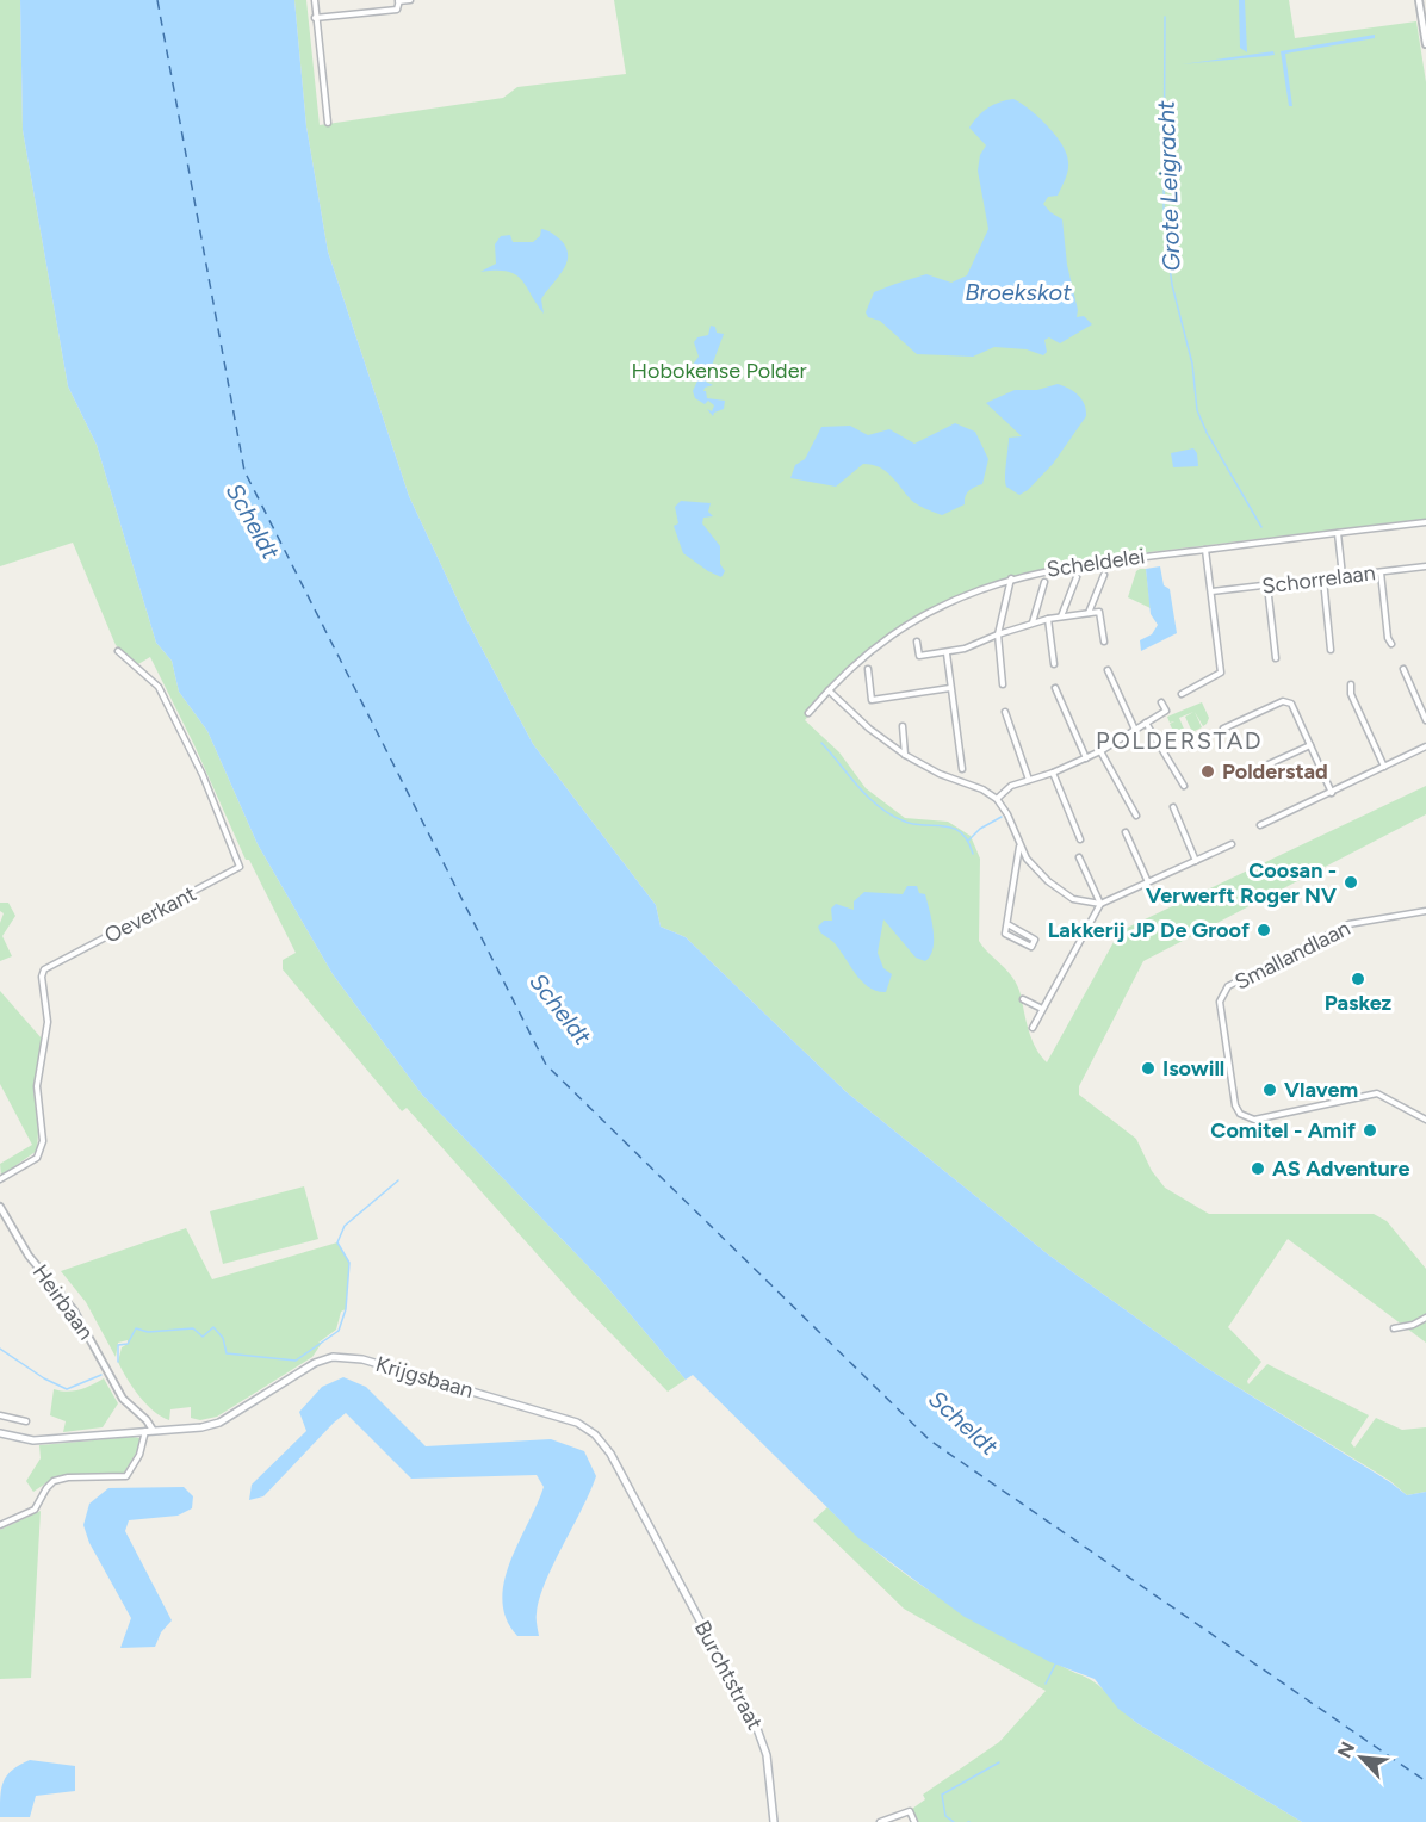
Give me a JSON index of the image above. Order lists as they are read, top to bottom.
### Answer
{
  "streets": {
    "main road": ["Krijgsbaan", "Burchtstraat"],
    "street": [
      "Scheldelei",
      "Schorrelaan",
      "Oeverkant",
      "Smallandlaan",
      "Heirbaan"
    ]
  },
  "crossings": [
    ["Heirbaan", "Krijgsbaan"],
    ["Krijgsbaan", "Burchtstraat"]
  ],
  "districts": ["POLDERSTAD"],
  "water": ["Grote Leigracht", "Broekskot", "Scheldt"],
  "parks": ["Hobokense Polder"],
  "places": [
    "Polderstad",
    "Coosan - Verwerft Roger NV",
    "Lakkerij JP De Groof",
    "Paskez",
    "Isowill",
    "Vlavem",
    "Comitel - Amif",
    "AS Adventure"
  ],
  "north": "top left"
}
